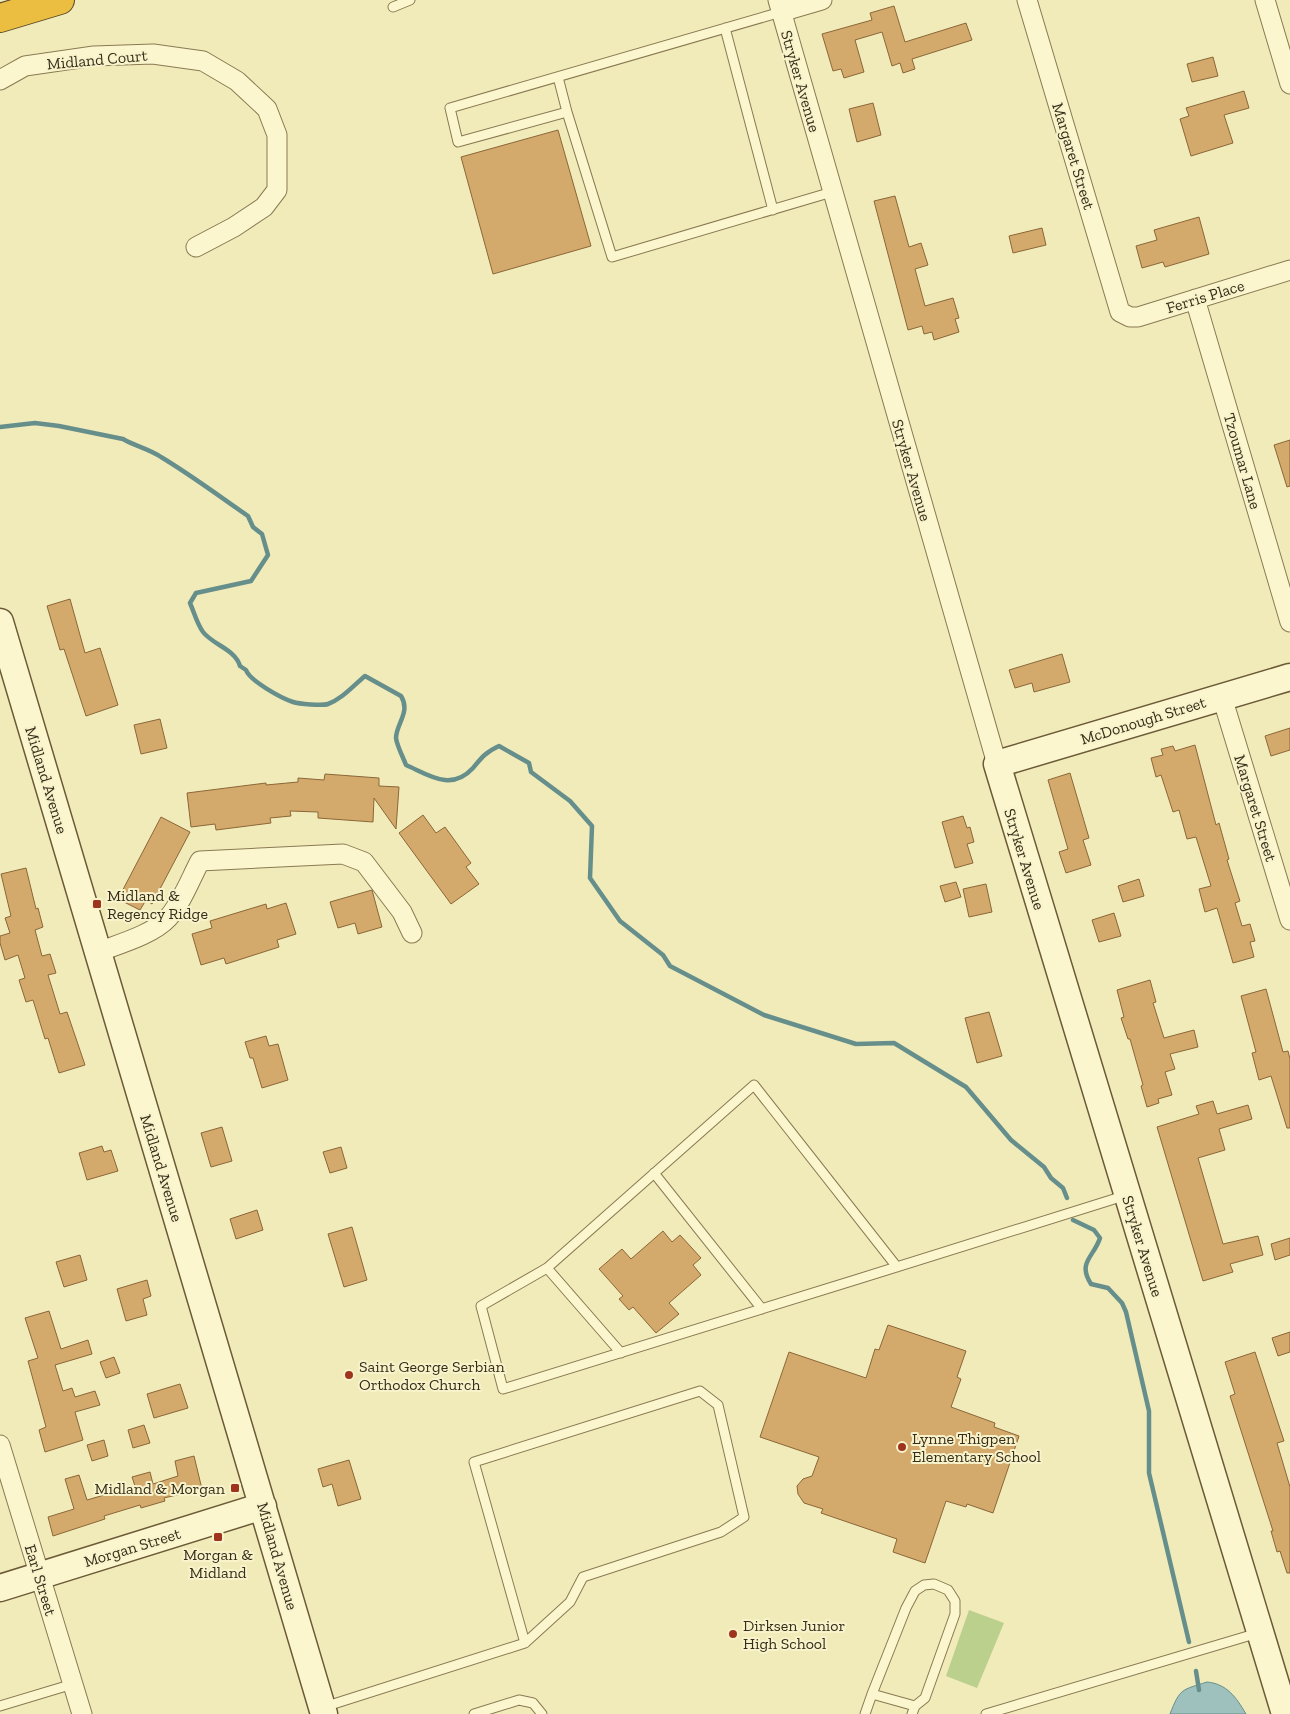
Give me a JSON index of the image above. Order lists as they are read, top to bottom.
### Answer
{
  "streets": {
    "street": [
      "Midland Court",
      "Stryker Avenue",
      "Margaret Street",
      "Ferris Place",
      "Tzoumar Lane",
      "McDonough Street",
      "Midland Avenue",
      "Morgan Street",
      "Earl Street"
    ]
  },
  "crossings": [
    ["Stryker Avenue", "McDonough Street"],
    ["Margaret Street", "Ferris Place"],
    ["Margaret Street", "McDonough Street"],
    ["Ferris Place", "Tzoumar Lane"],
    ["Midland Avenue", "Morgan Street"],
    ["Morgan Street", "Earl Street"]
  ],
  "places": {
    "transit": ["Midland & Regency Ridge", "Midland & Morgan", "Morgan & Midland"],
    "other": ["Saint George Serbian Orthodox Church", "Lynne Thigpen Elementary School", "Dirksen Junior High School"]
  }
}
